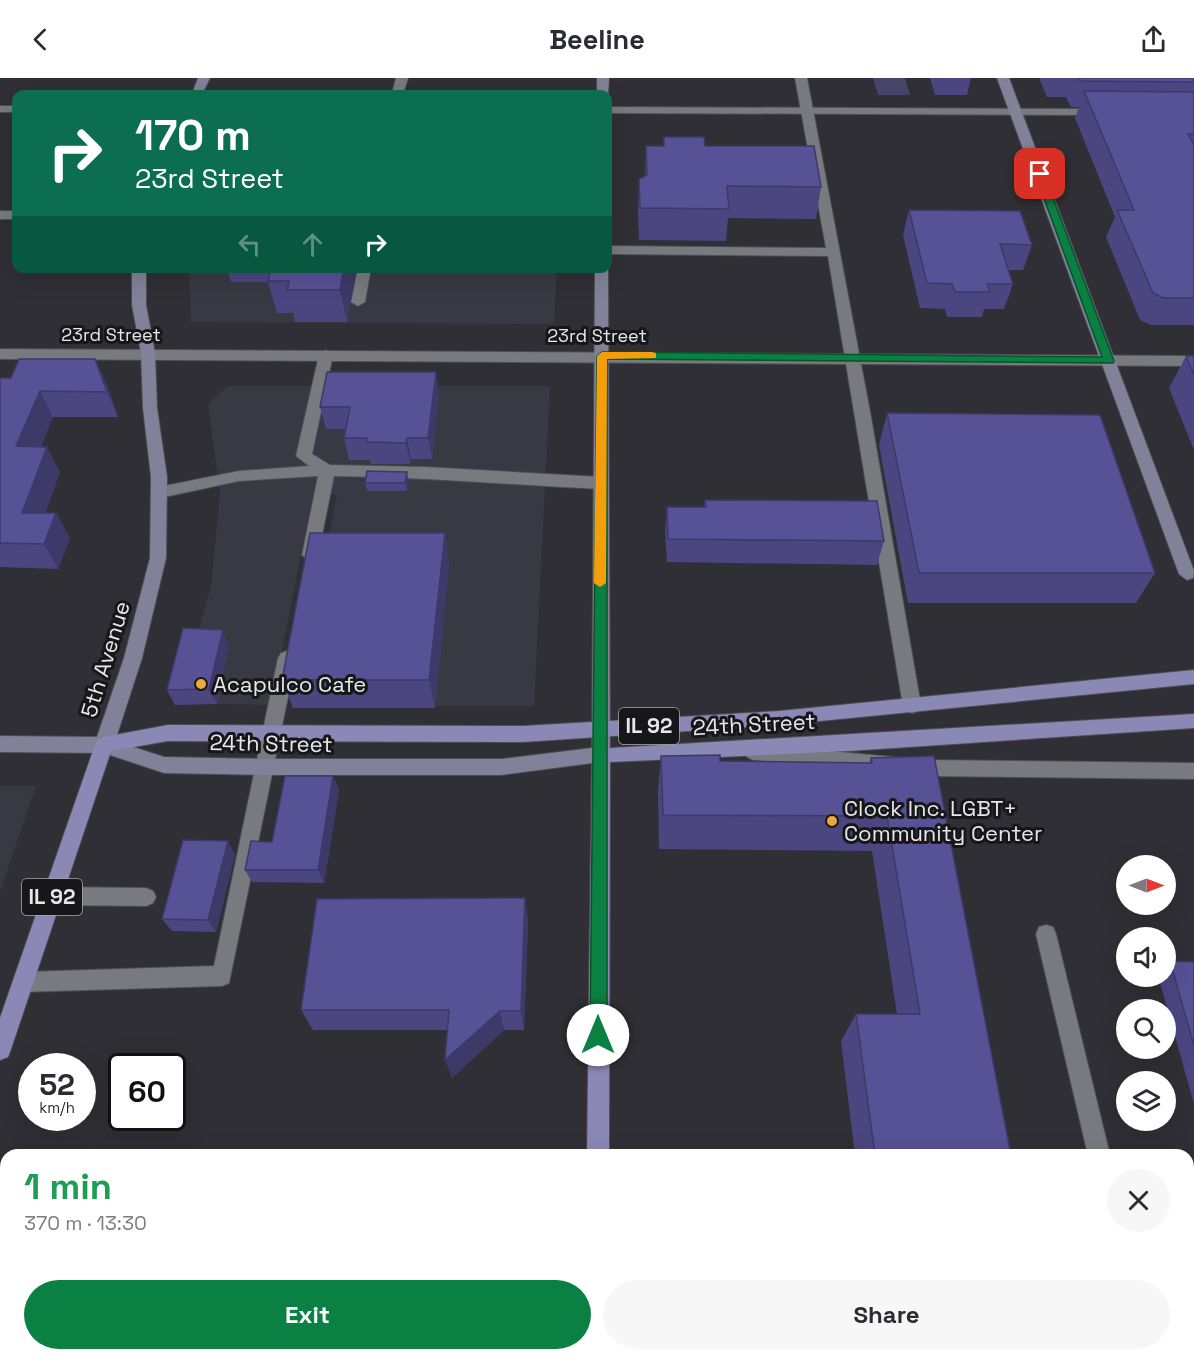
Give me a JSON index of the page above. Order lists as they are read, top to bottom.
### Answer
{
  "streets": {
    "main road": ["5th Avenue", "24th Street", "IL 92"],
    "street": ["23rd Street"]
  },
  "crossings": [
    ["23rd Street", "5th Avenue"],
    ["5th Avenue", "24th Street"],
    ["24th Street", "IL 92"]
  ],
  "places": ["Acapulco Cafe", "Clock Inc. LGBT+ Community Center"],
  "north": "right",
  "page": {
    "header": "Beeline",
    "turn": ["170 m", "23rd Street"],
    "speed": "52 km/h",
    "limit": "60",
    "heading": ["1 min", "370 m · 13:30"],
    "buttons": ["Exit", "Share"]
  }
}
